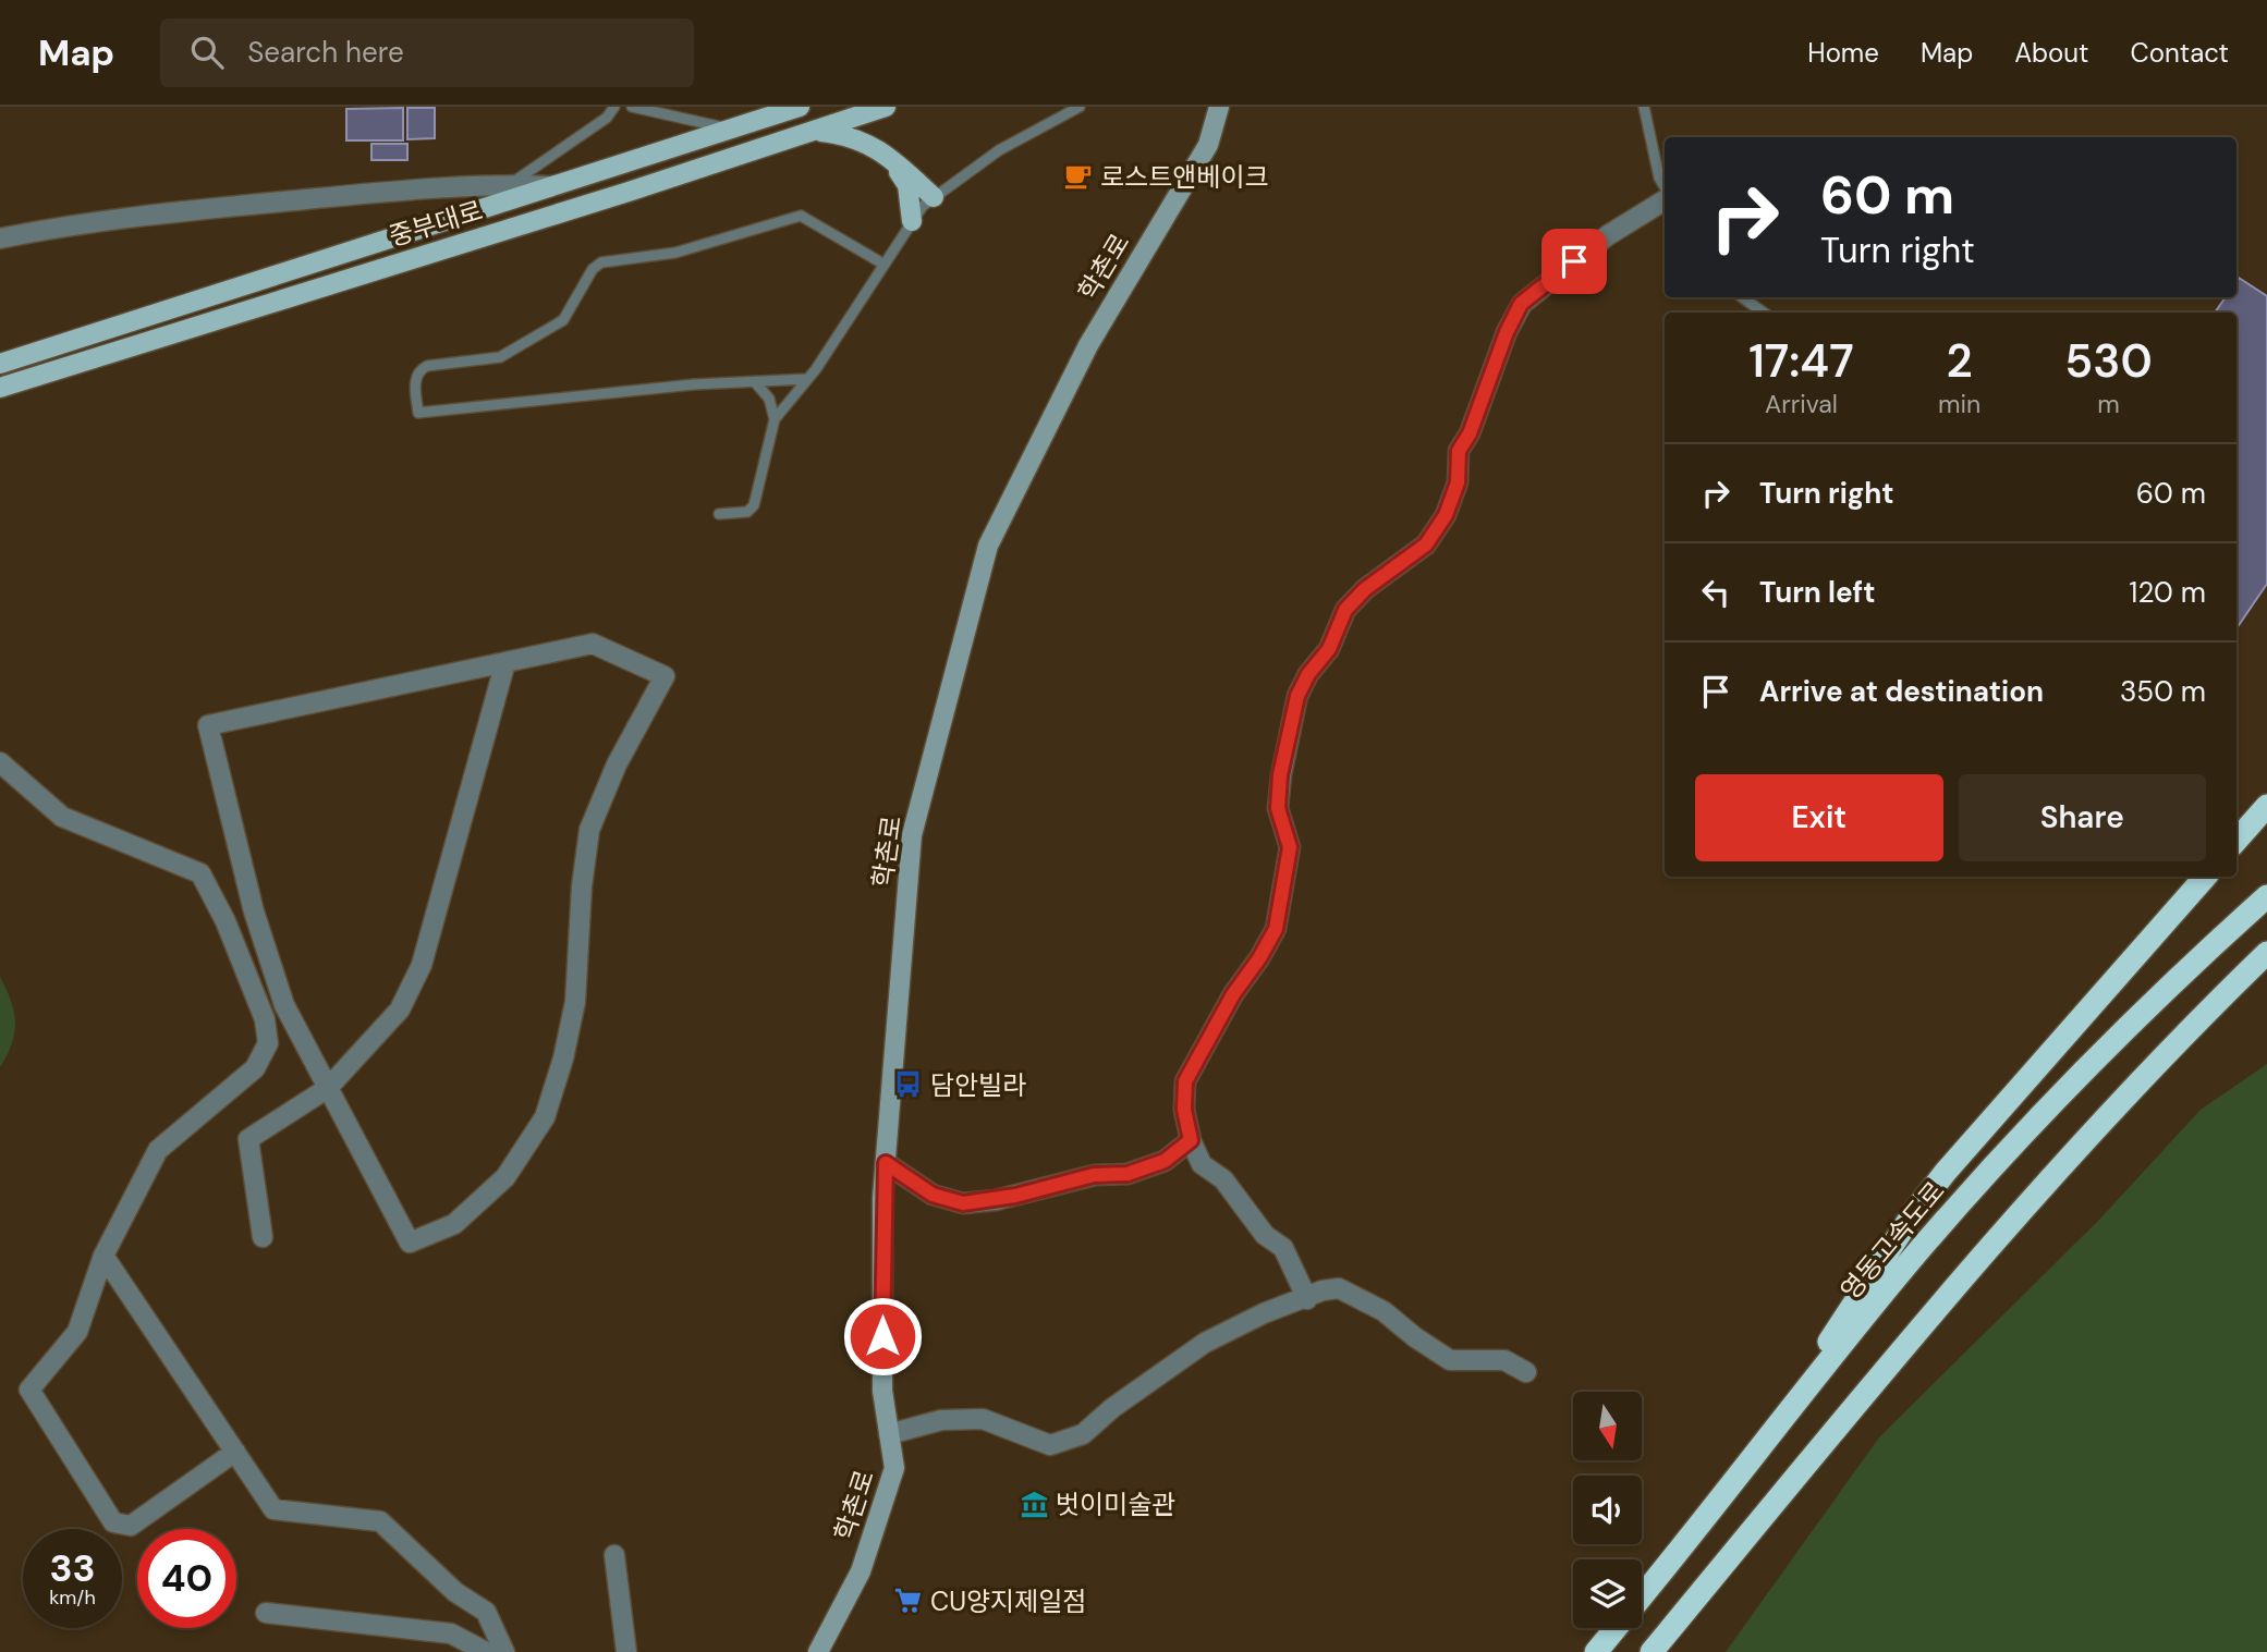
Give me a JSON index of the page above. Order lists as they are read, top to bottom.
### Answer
{
  "streets": {
    "highway": ["영동고속도로"],
    "main road": ["중부대로"],
    "street": ["학촌로"]
  },
  "places": {
    "cafe": ["로스트앤베이크"],
    "bus stop": ["담안빌라"],
    "museum": ["벗이미술관"],
    "supermarket": ["CU양지제일점"]
  },
  "north": "bottom",
  "page": {
    "header": "Map",
    "search": "Search here",
    "nav": [
      "Home",
      "Map",
      "About",
      "Contact"
    ],
    "turn": ["60 m", "Turn right"],
    "eta": [
      "17:47",
      "Arrival",
      "2",
      "min",
      "530",
      "m"
    ],
    "list": [
      {
        "name": "Turn right",
        "value": "60 m"
      },
      {
        "name": "Turn left",
        "value": "120 m"
      },
      {
        "name": "Arrive at destination",
        "value": "350 m"
      }
    ],
    "buttons": ["Exit", "Share"],
    "speed": "33 km/h",
    "limit": "40"
  }
}
